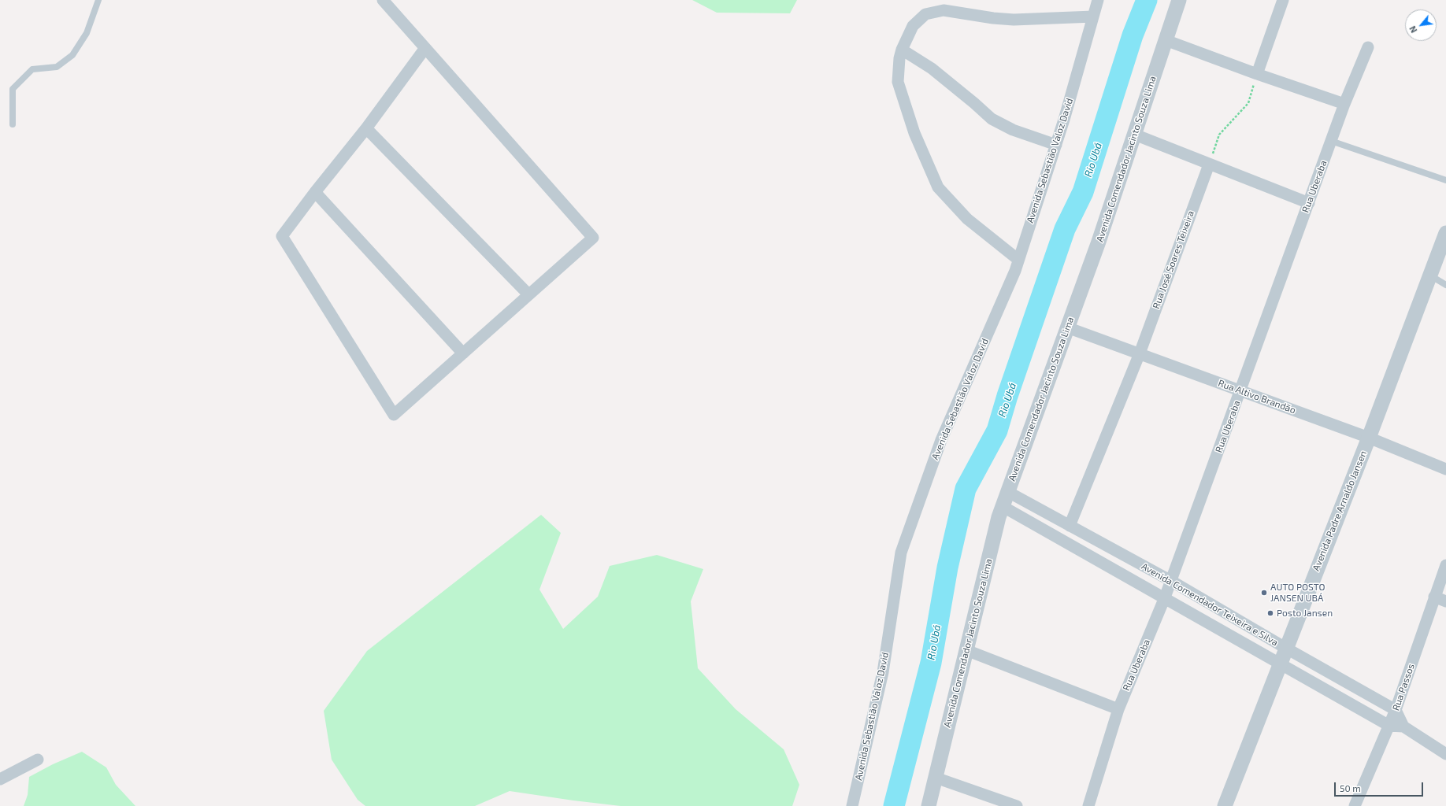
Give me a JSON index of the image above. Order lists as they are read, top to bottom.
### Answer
{
  "streets": {
    "street": [
      "Avenida Comendador Jacinto Souza Lima",
      "Avenida Sebastião Valoz David",
      "Rua Uberaba",
      "Rua José Soares Teixeira",
      "Rua Altivo Brandão",
      "Avenida Padre Arnaldo Jansen",
      "Avenida Comendador Teixeira e Silva",
      "Rua Passos"
    ]
  },
  "crossings": [
    ["Avenida Comendador Jacinto Souza Lima", "Rua Altivo Brandão"],
    ["Avenida Comendador Jacinto Souza Lima", "Avenida Comendador Teixeira e Silva"],
    ["Rua Uberaba", "Rua Altivo Brandão"],
    ["Rua Uberaba", "Avenida Comendador Teixeira e Silva"],
    ["Rua José Soares Teixeira", "Rua Altivo Brandão"],
    ["Rua José Soares Teixeira", "Avenida Comendador Teixeira e Silva"],
    ["Rua Altivo Brandão", "Avenida Padre Arnaldo Jansen"],
    ["Avenida Padre Arnaldo Jansen", "Avenida Comendador Teixeira e Silva"],
    ["Avenida Comendador Teixeira e Silva", "Rua Passos"]
  ],
  "water": ["Rio Ubá"],
  "places": ["AUTO POSTO JANSEN UBÁ", "Posto Jansen"],
  "scale_bar": "50 m",
  "north": "bottom left"
}
